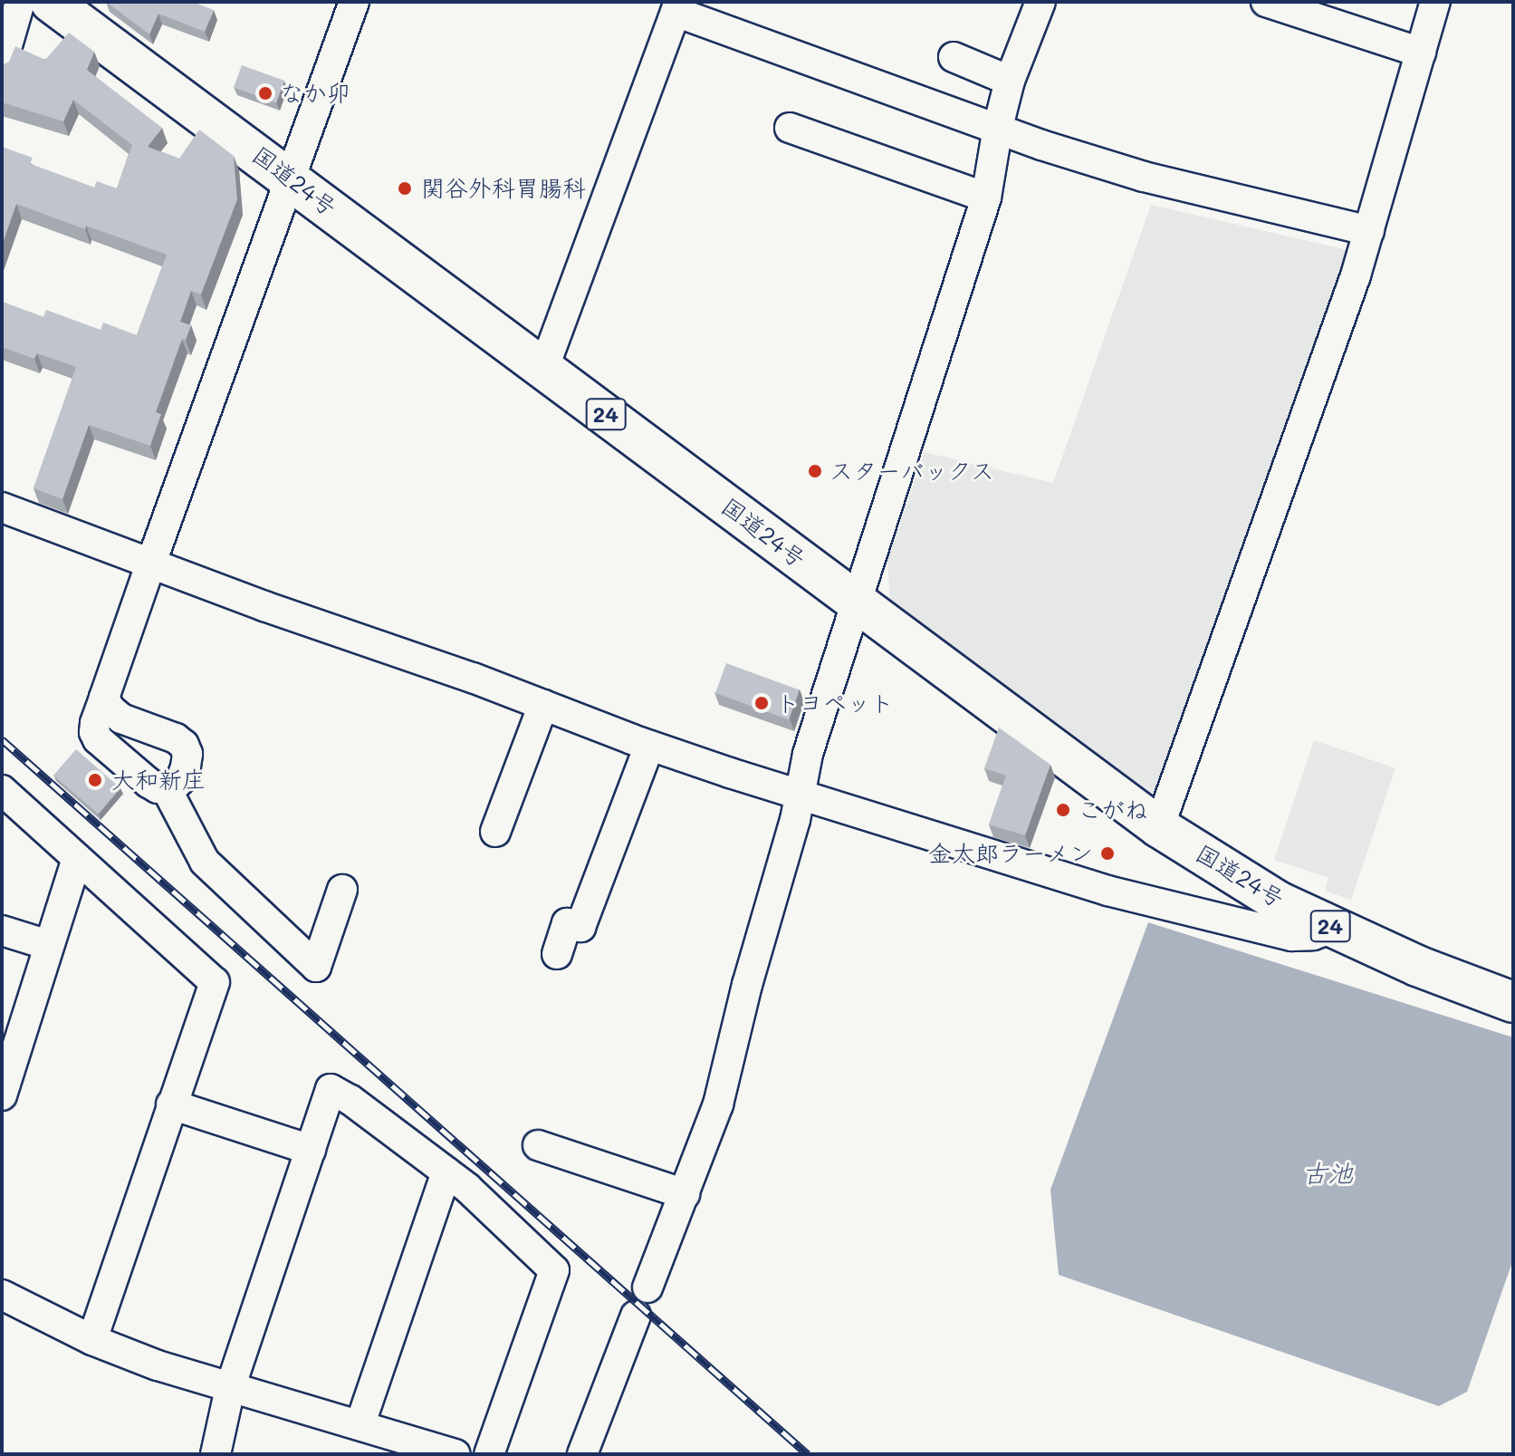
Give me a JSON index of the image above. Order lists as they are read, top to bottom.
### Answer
{
  "streets": {
    "highway": ["国道24号", "24"]
  },
  "water": ["古池"],
  "places": [
    "なか卯",
    "関谷外科胃腸科",
    "スターバックス",
    "トヨペット",
    "大和新庄",
    "こがね",
    "金太郎ラーメン"
  ]
}
